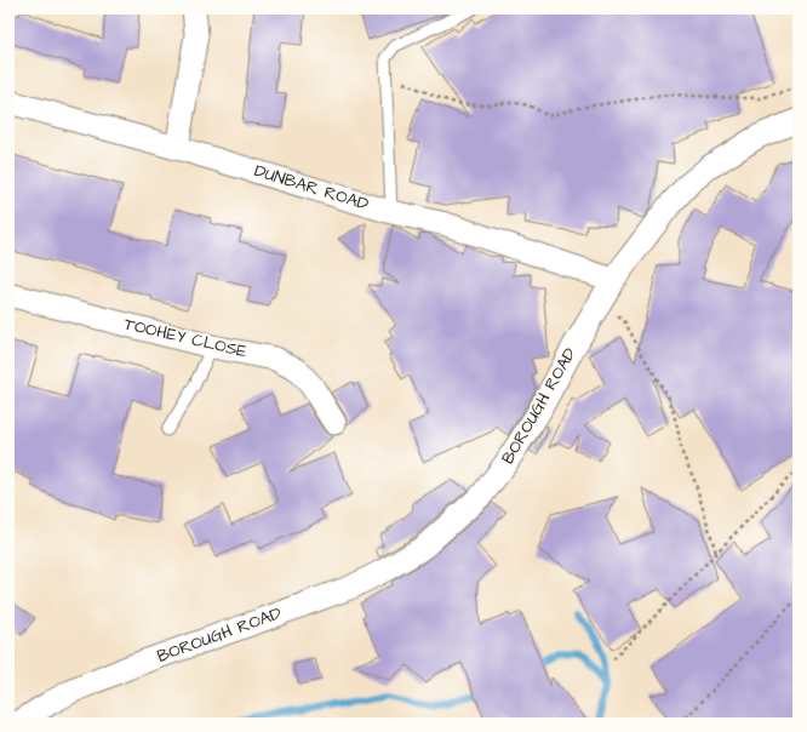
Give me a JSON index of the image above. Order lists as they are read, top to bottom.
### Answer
{
  "streets": {
    "street": ["DUNBAR ROAD", "TOOHEY CLOSE", "BOROUGH ROAD"]
  },
  "crossings": [
    ["DUNBAR ROAD", "BOROUGH ROAD"]
  ]
}
